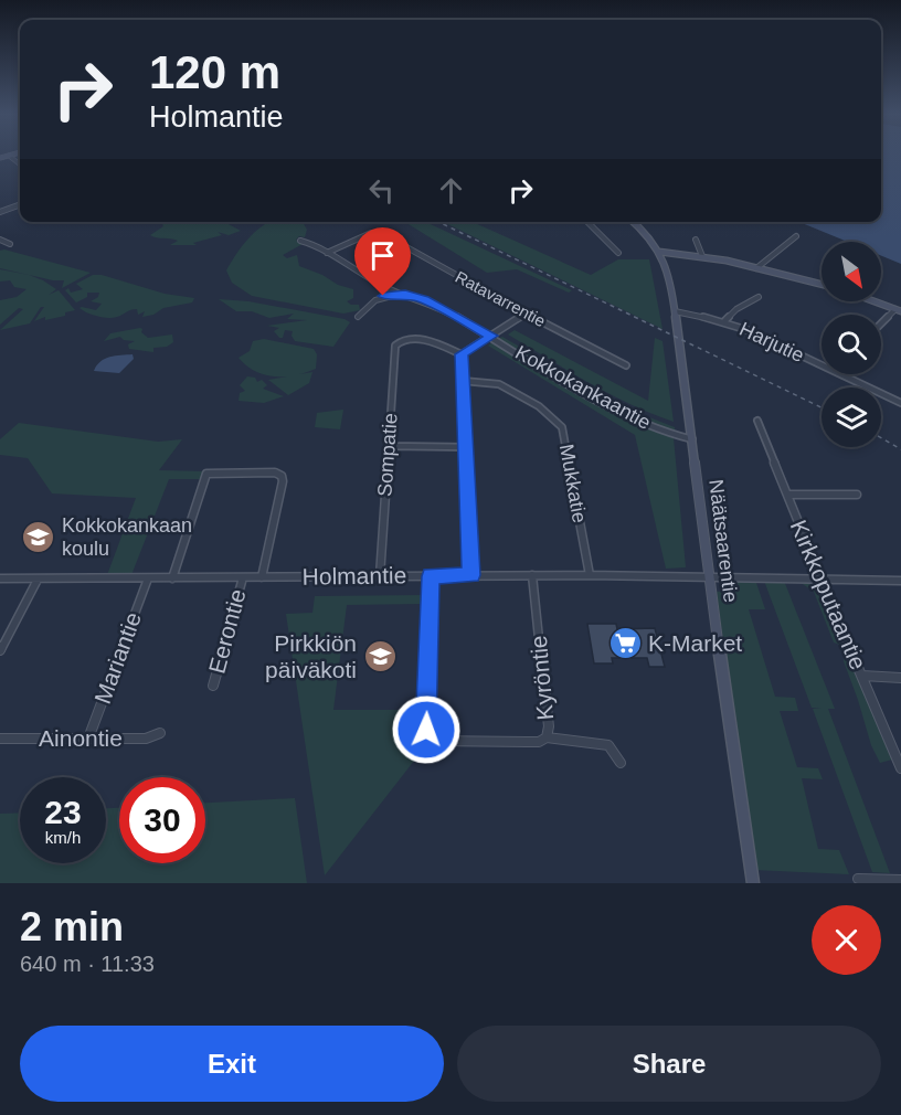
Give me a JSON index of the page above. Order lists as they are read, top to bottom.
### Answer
{
  "streets": {
    "street": [
      "Ratavarrentie",
      "Harjutie",
      "Kokkokankaantie",
      "Sompatie",
      "Mukkatie",
      "Näätsaarentie",
      "Holmantie",
      "Kirkkoputaantie",
      "Eerontie",
      "Mariantie",
      "Kyröntie",
      "Ainontie"
    ]
  },
  "crossings": [
    ["Ratavarrentie", "Kokkokankaantie"],
    ["Harjutie", "Näätsaarentie"],
    ["Kokkokankaantie", "Näätsaarentie"],
    ["Sompatie", "Holmantie"],
    ["Mukkatie", "Holmantie"],
    ["Näätsaarentie", "Holmantie"],
    ["Holmantie", "Kirkkoputaantie"],
    ["Holmantie", "Eerontie"],
    ["Holmantie", "Mariantie"],
    ["Holmantie", "Kyröntie"],
    ["Mariantie", "Ainontie"]
  ],
  "places": {
    "school or university": ["Kokkokankaan koulu", "Pirkkiön päiväkoti"],
    "supermarket": ["K-Market"]
  },
  "north": "bottom right",
  "page": {
    "turn": ["120 m", "Holmantie"],
    "speed": "23 km/h",
    "limit": "30",
    "heading": ["2 min", "640 m · 11:33"],
    "buttons": ["Exit", "Share"]
  }
}
